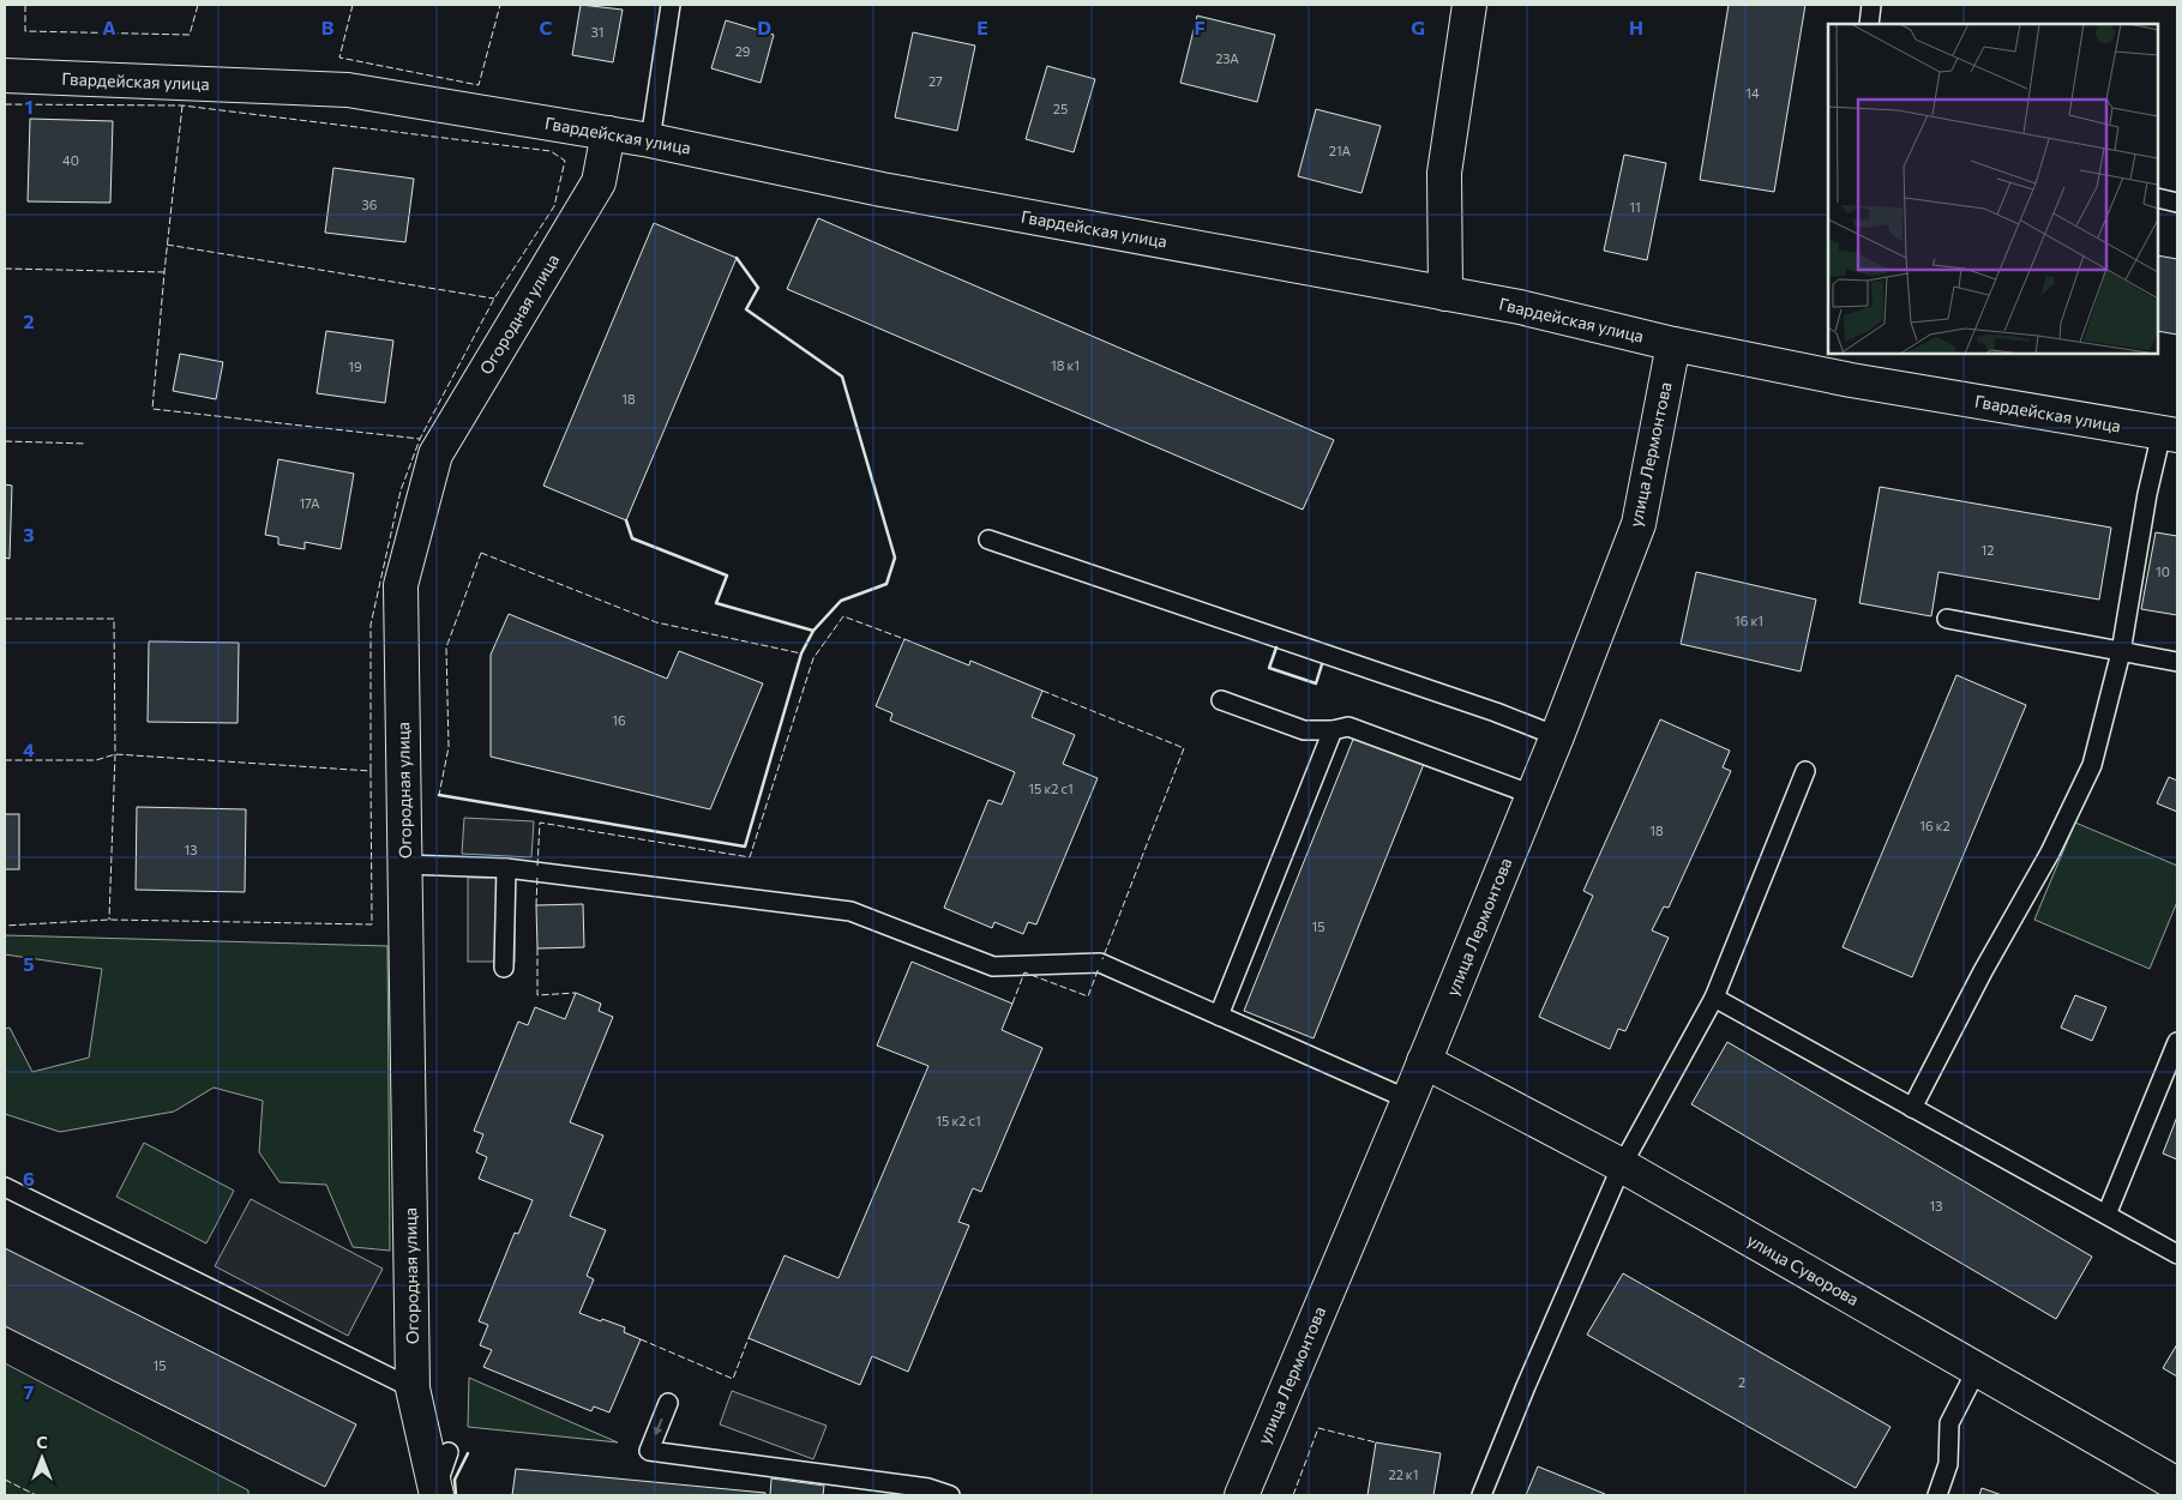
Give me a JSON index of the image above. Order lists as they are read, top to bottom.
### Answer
{
  "streets": {
    "street": [
      "Гвардейская улица",
      "Огородная улица",
      "улица Лермонтова",
      "улица Суворова"
    ]
  },
  "crossings": [
    ["Гвардейская улица", "Огородная улица"],
    ["Гвардейская улица", "улица Лермонтова"],
    ["улица Лермонтова", "улица Суворова"]
  ],
  "house_numbers": [
    "31",
    "29",
    "23А",
    "27",
    "14",
    "25",
    "21А",
    "40",
    "36",
    "11",
    "18 к1",
    "19",
    "18",
    "17А",
    "12",
    "10",
    "16 к1",
    "16",
    "15 к2 с1",
    "16 к2",
    "18",
    "13",
    "15",
    "15 к2 с1",
    "13",
    "15",
    "2",
    "22 к1"
  ],
  "north": "top",
  "grid": {
    "columns": [
      "A",
      "B",
      "C",
      "D",
      "E",
      "F",
      "G",
      "H"
    ],
    "rows": [
      "1",
      "2",
      "3",
      "4",
      "5",
      "6",
      "7"
    ]
  }
}
